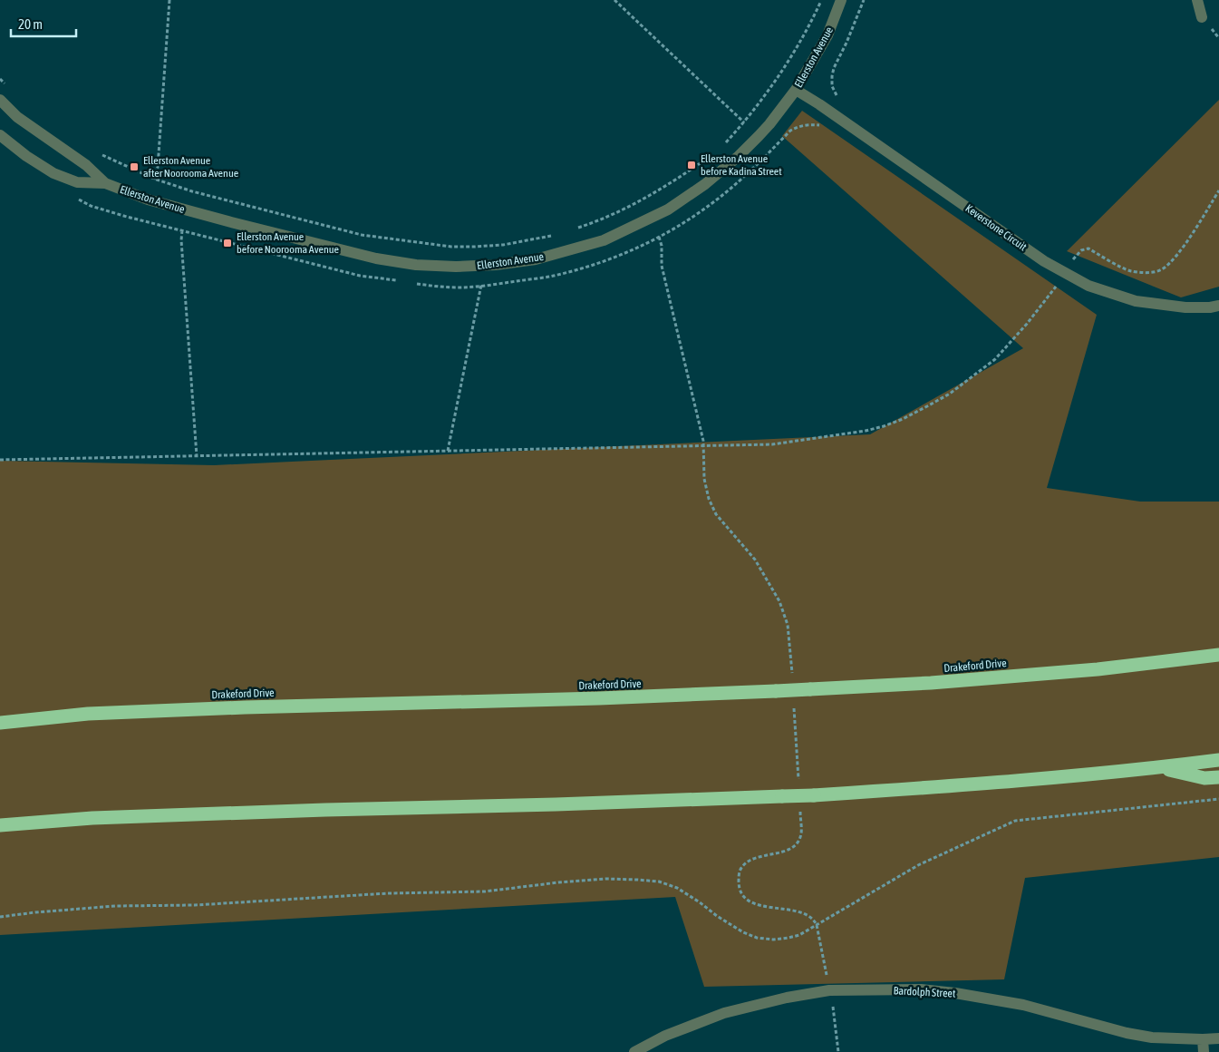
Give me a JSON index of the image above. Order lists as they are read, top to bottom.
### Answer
{
  "streets": {
    "highway": ["Drakeford Drive"],
    "street": ["Ellerston Avenue", "Keverstone Circuit", "Bardolph Street"]
  },
  "crossings": [
    ["Ellerston Avenue", "Keverstone Circuit"]
  ],
  "places": {
    "transit": ["Ellerston Avenue before Kadina Street", "Ellerston Avenue after Noorooma Avenue", "Ellerston Avenue before Noorooma Avenue"]
  },
  "scale_bar": "20 m"
}
